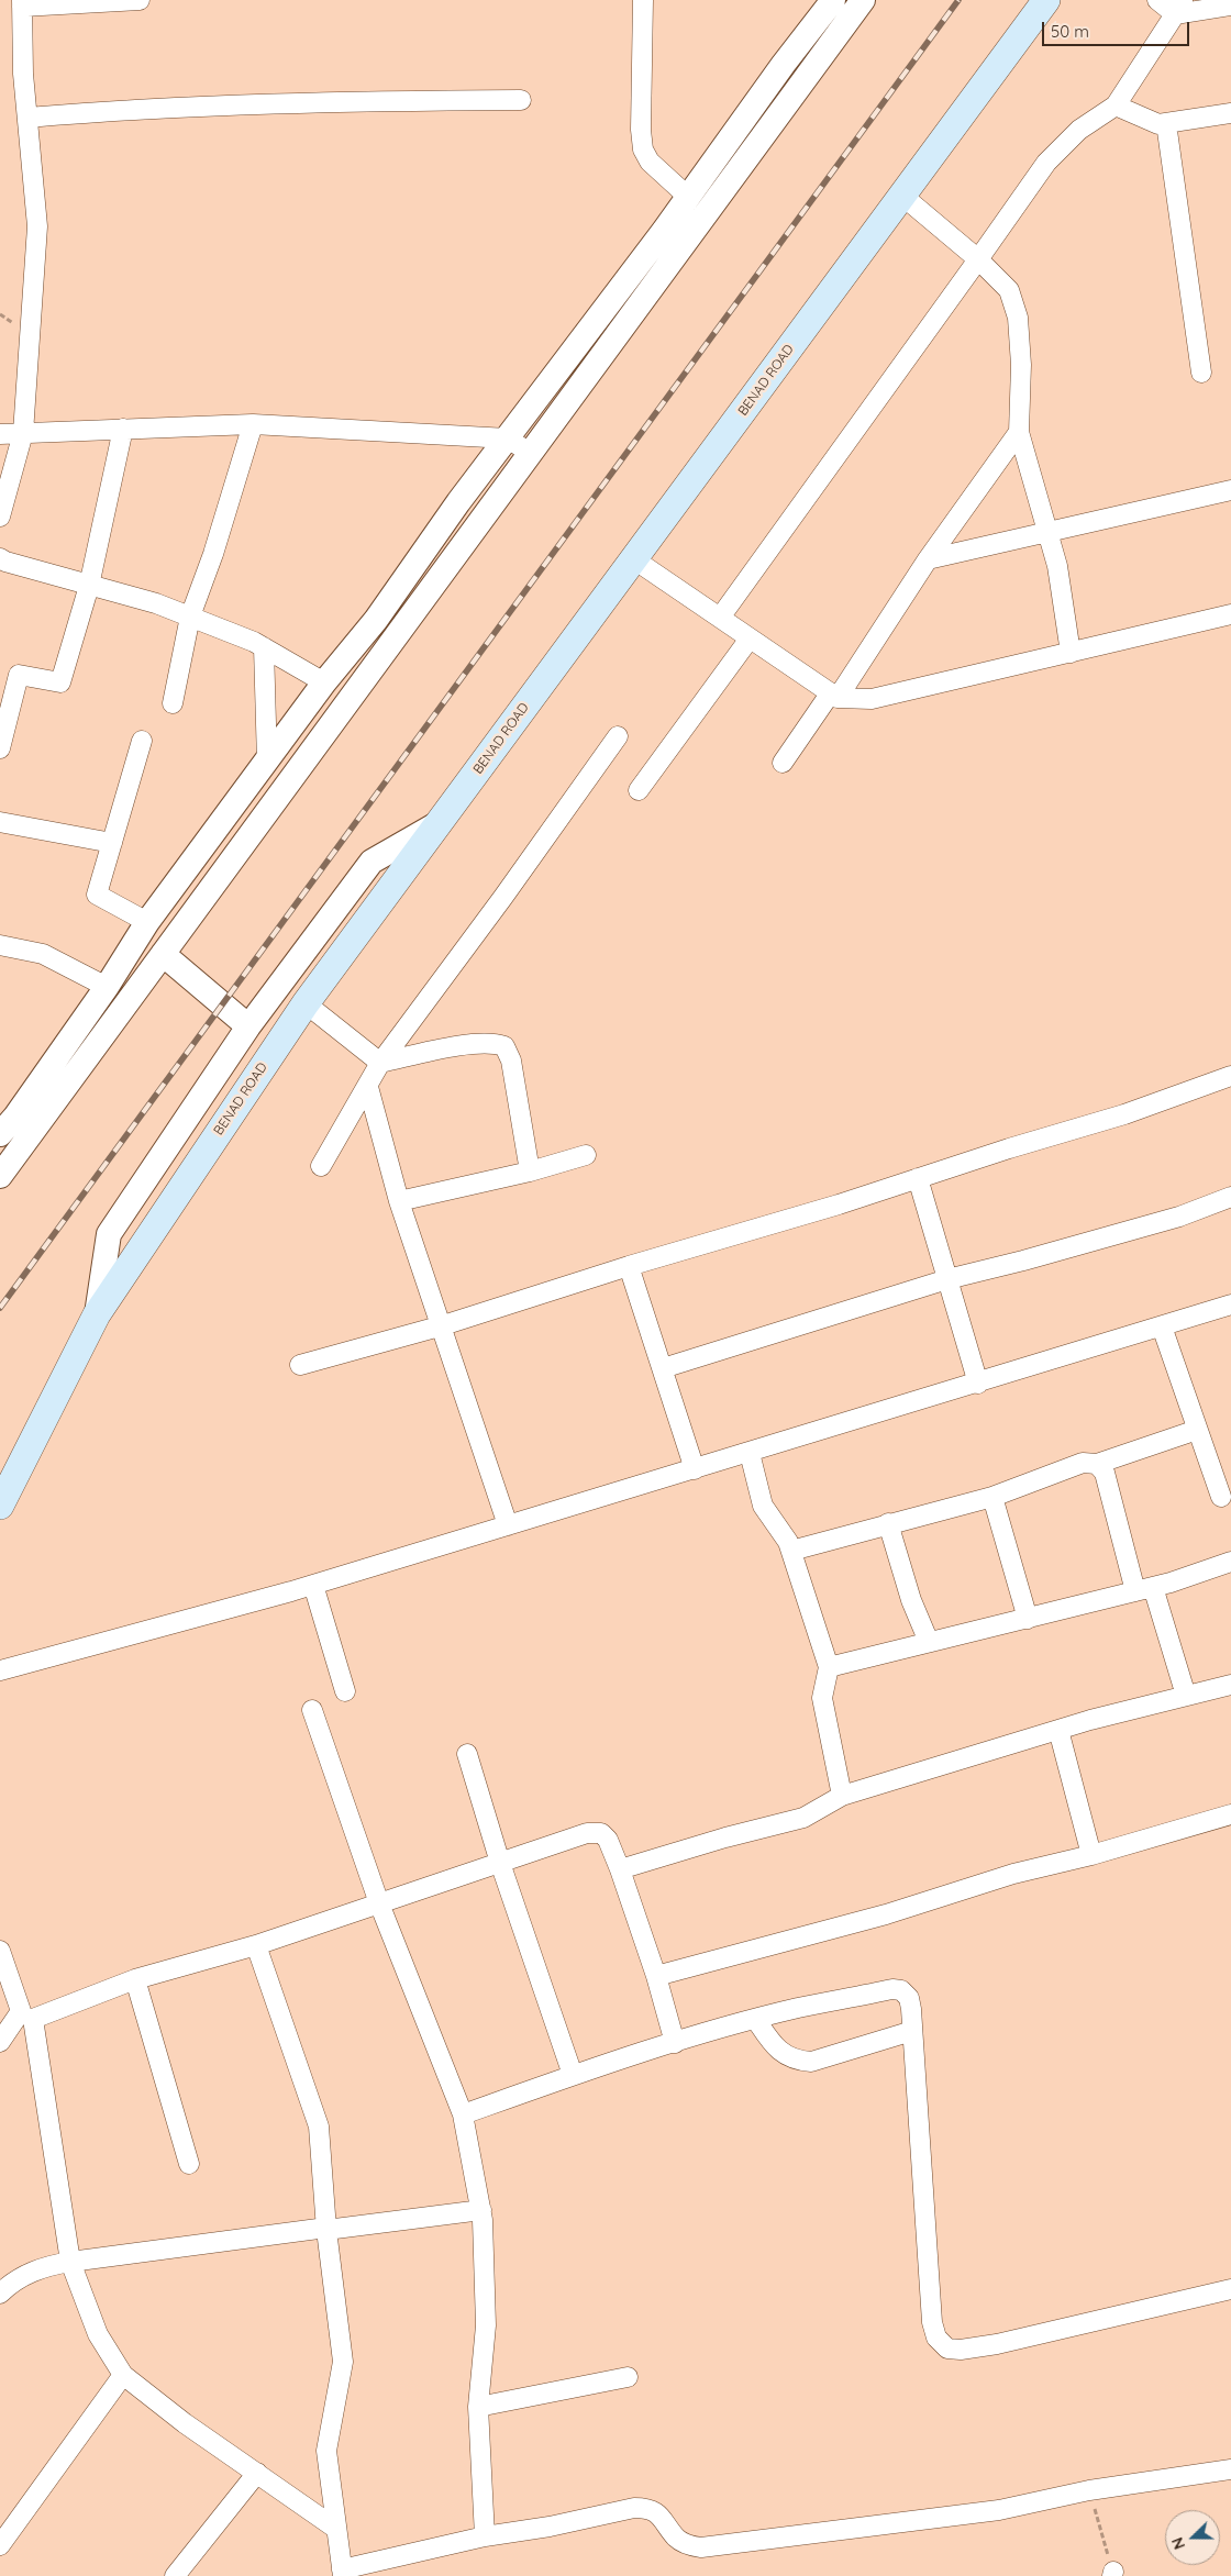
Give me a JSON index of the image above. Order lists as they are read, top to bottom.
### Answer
{
  "streets": {
    "main road": ["BENAD ROAD"]
  },
  "scale_bar": "50 m",
  "north": "left"
}
